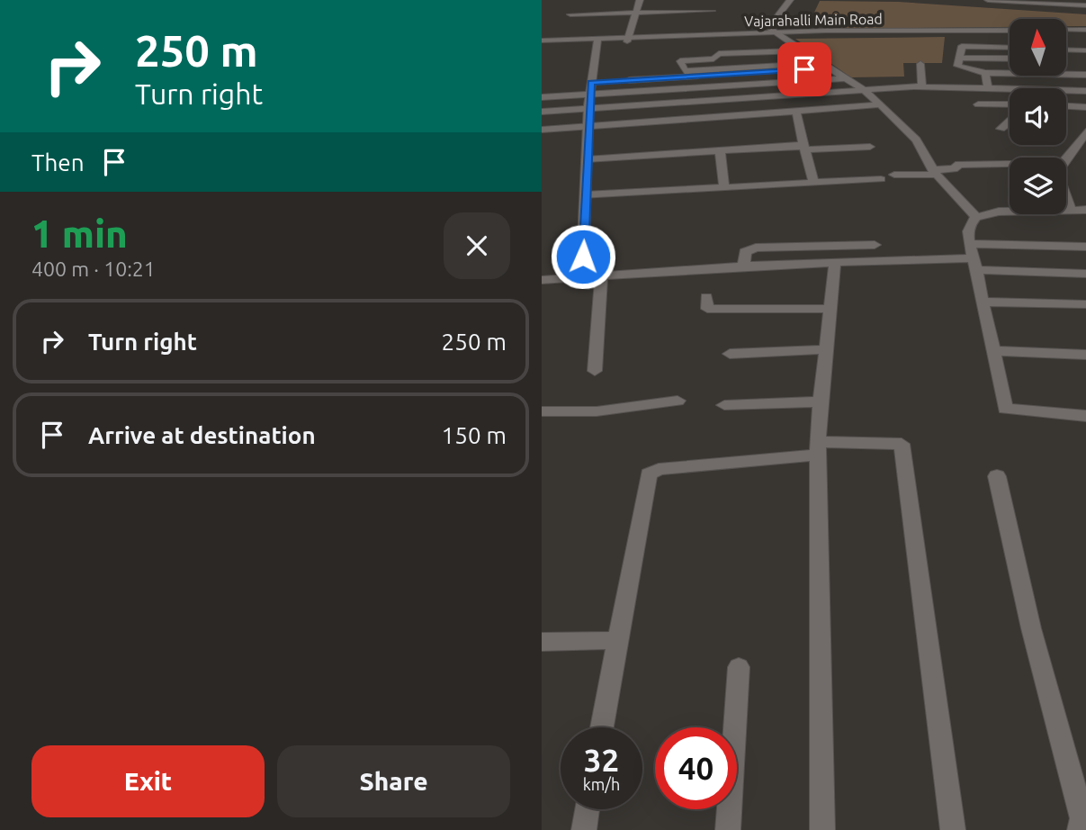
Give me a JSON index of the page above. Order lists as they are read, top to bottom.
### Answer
{
  "streets": {
    "street": ["Vajarahalli Main Road"]
  },
  "north": "top",
  "page": {
    "turn": ["250 m", "Turn right"],
    "then": "Then",
    "heading": ["1 min", "400 m · 10:21"],
    "list": [
      {
        "name": "Turn right",
        "value": "250 m"
      },
      {
        "name": "Arrive at destination",
        "value": "150 m"
      }
    ],
    "speed": "32 km/h",
    "limit": "40",
    "buttons": ["Exit", "Share"]
  }
}
